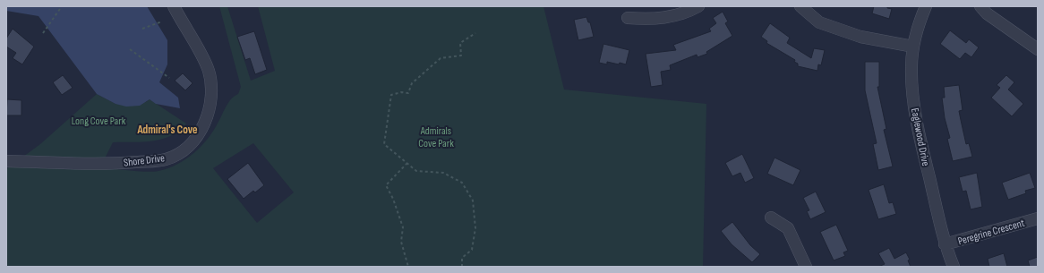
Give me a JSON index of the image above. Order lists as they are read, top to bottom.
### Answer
{
  "streets": {
    "street": ["Eaglewood Drive", "Shore Drive", "Peregrine Crescent"]
  },
  "crossings": [
    ["Eaglewood Drive", "Peregrine Crescent"]
  ],
  "districts": ["Admiral's Cove"],
  "parks": ["Long Cove Park", "Admirals Cove Park"]
}
